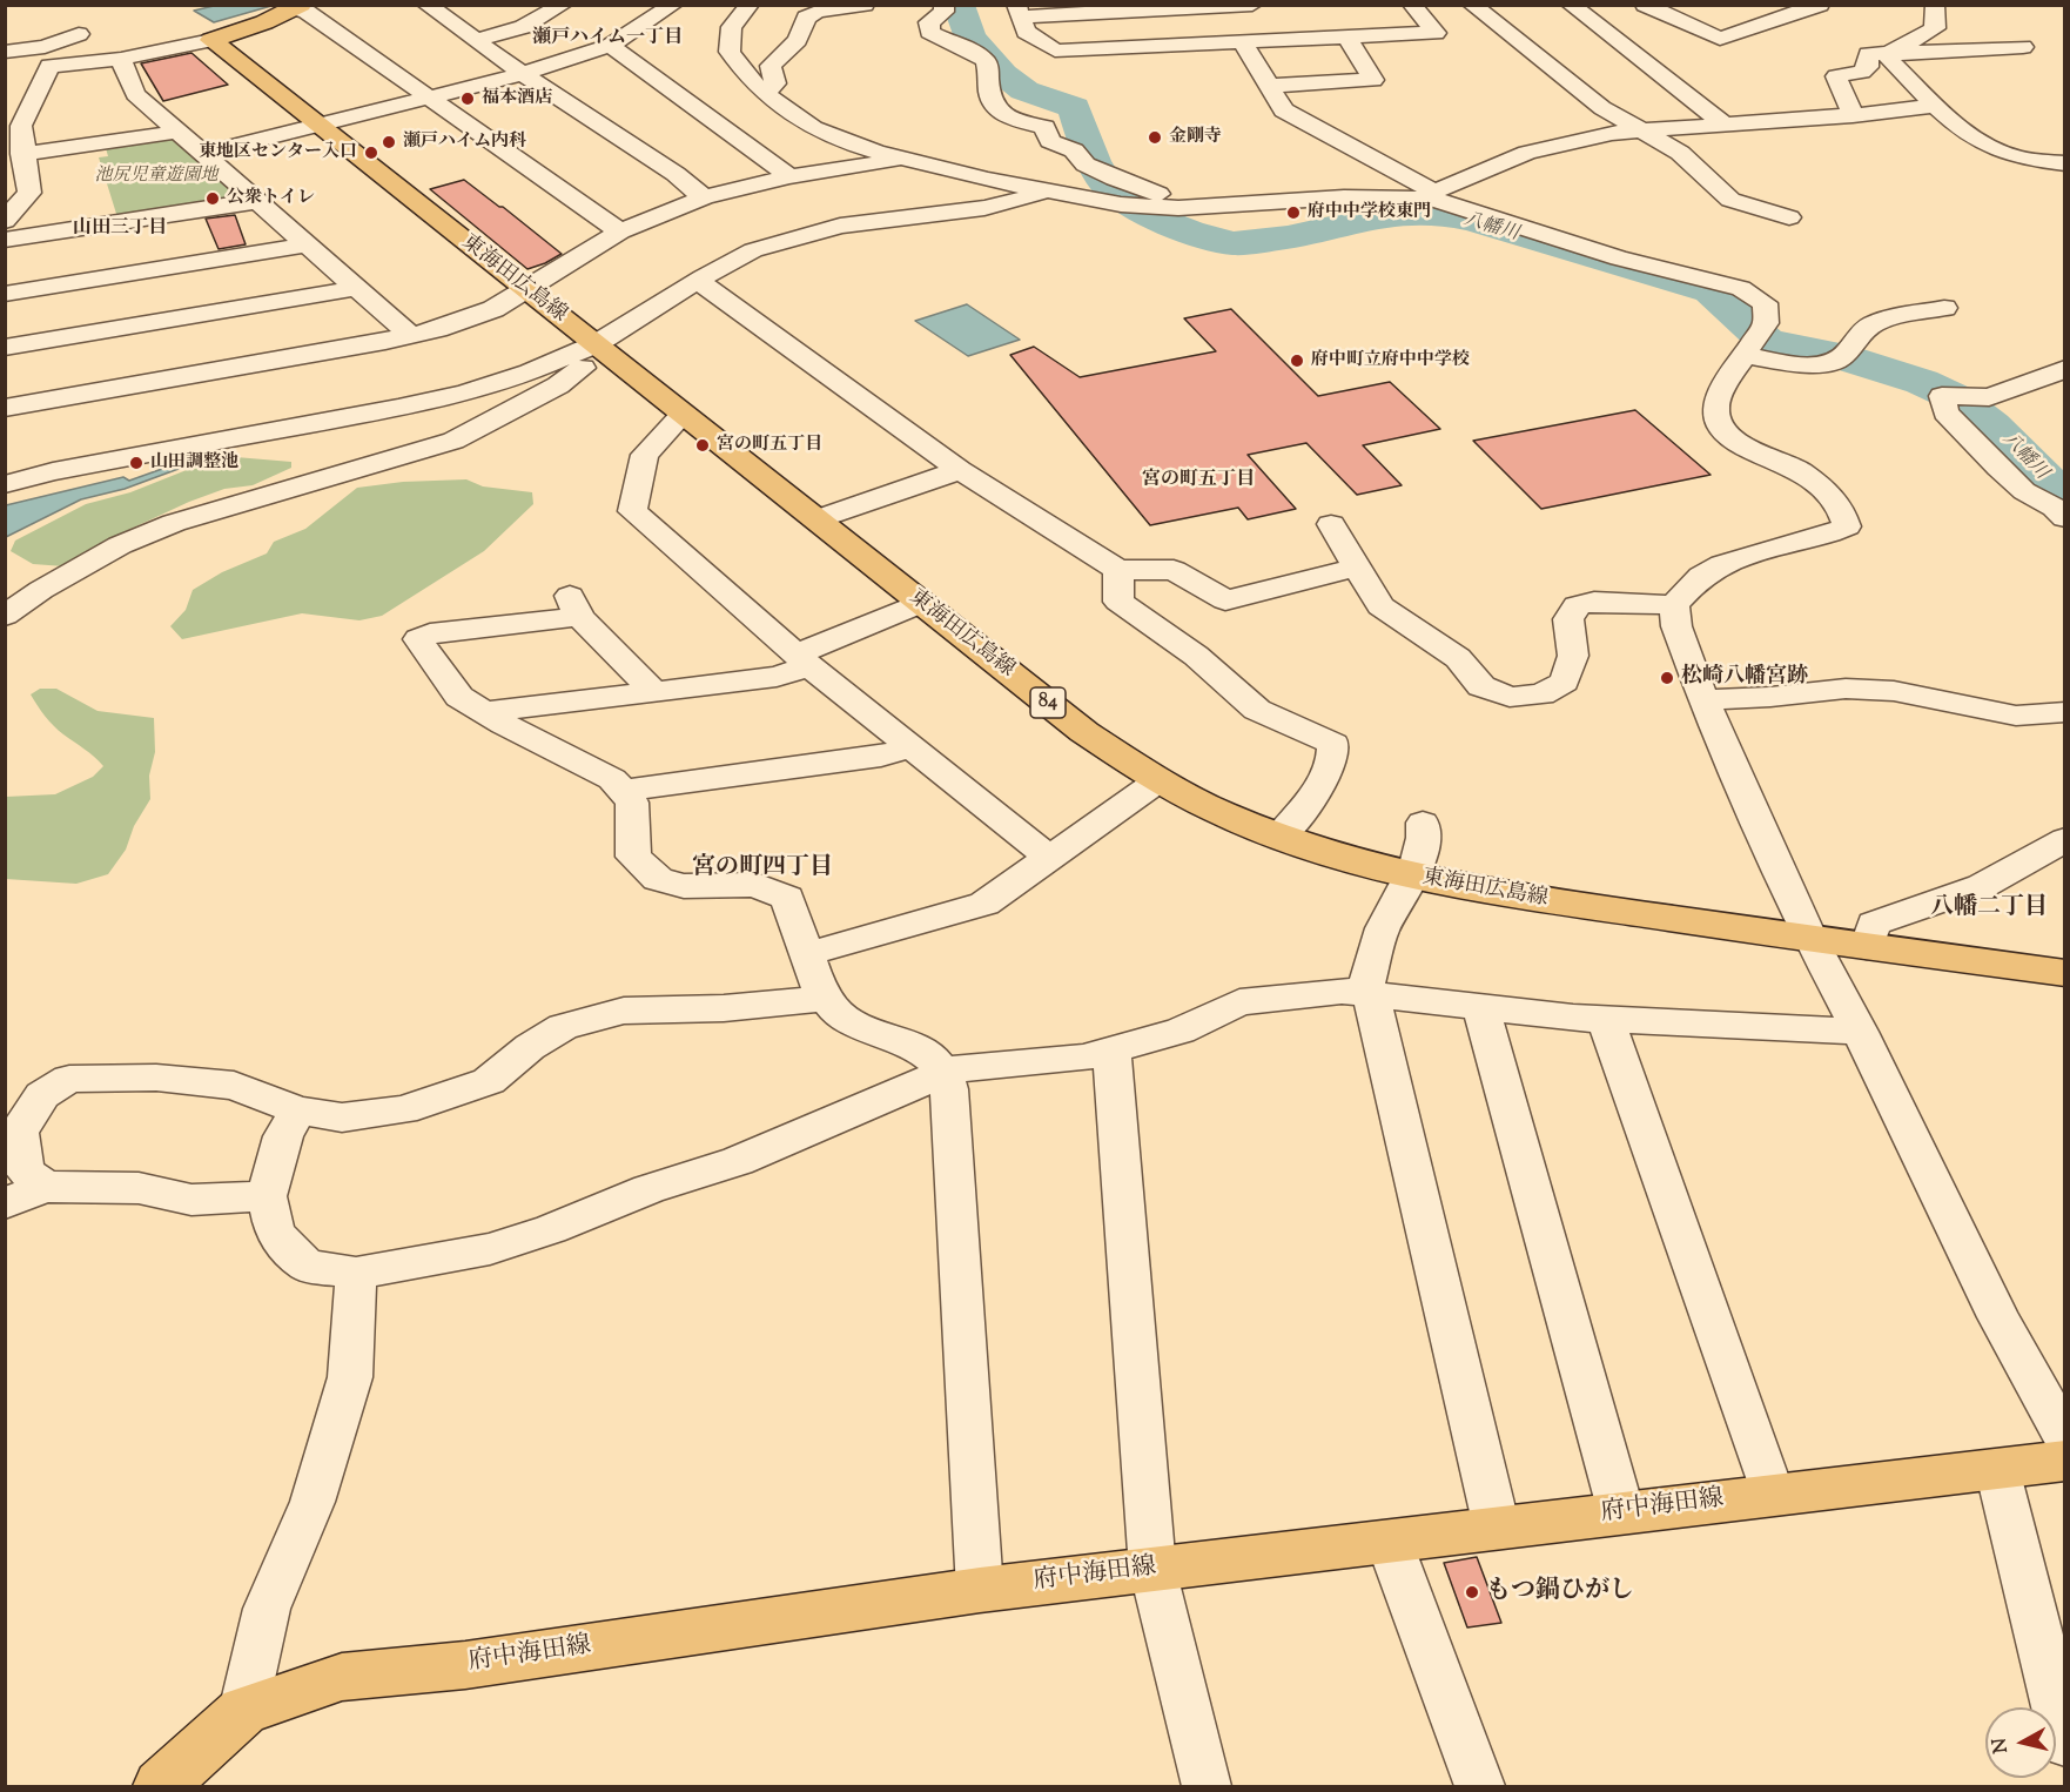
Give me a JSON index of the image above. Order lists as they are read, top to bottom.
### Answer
{
  "streets": {
    "main road": ["東海田広島線", "84", "府中海田線"]
  },
  "districts": [
    "瀬戸ハイム一丁目",
    "山田三丁目",
    "宮の町五丁目",
    "宮の町四丁目",
    "八幡二丁目"
  ],
  "water": ["八幡川"],
  "parks": ["池尻児童遊園地"],
  "places": [
    "福本酒店",
    "金剛寺",
    "瀬戸ハイム内科",
    "東地区センター入口",
    "公衆トイレ",
    "府中中学校東門",
    "府中町立府中中学校",
    "宮の町五丁目",
    "山田調整池",
    "松崎八幡宮跡",
    "もつ鍋ひがし"
  ],
  "north": "left"
}
